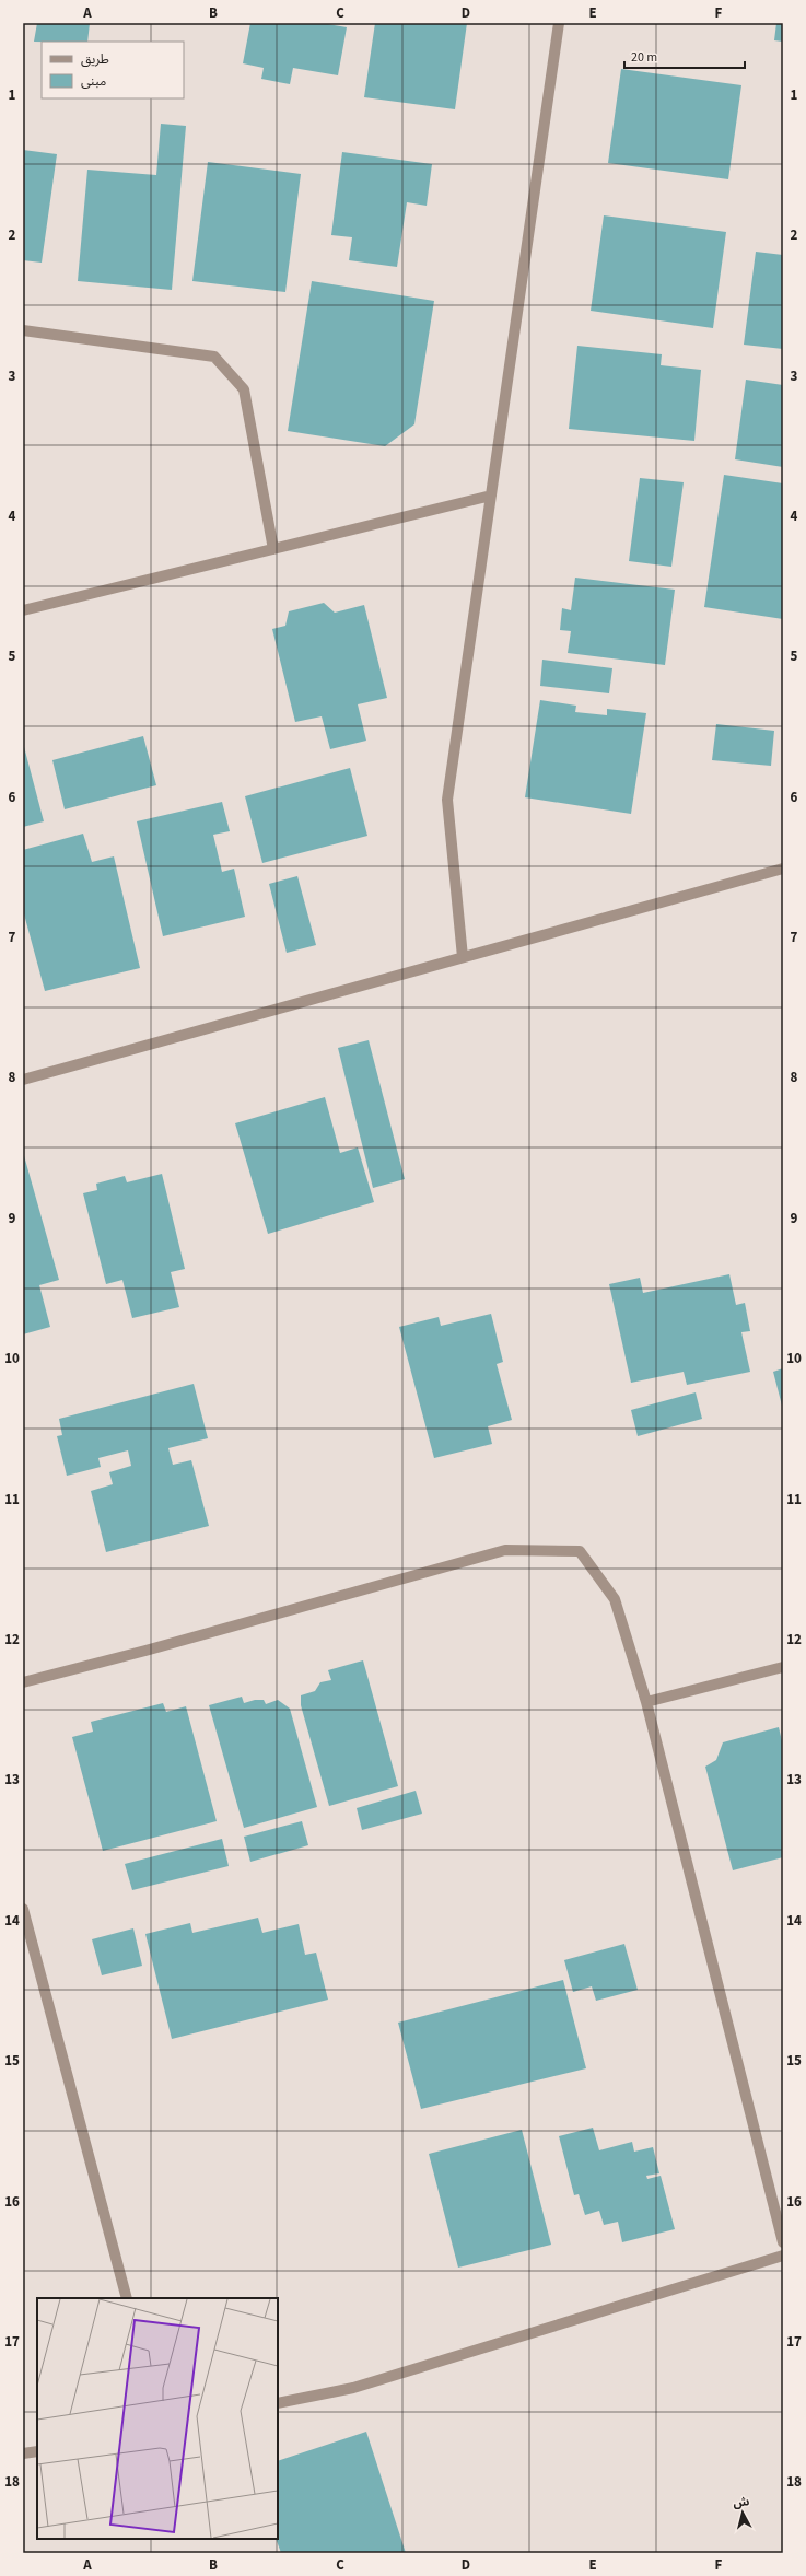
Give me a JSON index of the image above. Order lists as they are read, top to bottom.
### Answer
{
  "legend": ["طريق", "مبنى"],
  "scale_bar": "20 m",
  "north": "top",
  "grid": {
    "columns": [
      "A",
      "B",
      "C",
      "D",
      "E",
      "F"
    ],
    "rows": [
      "1",
      "2",
      "3",
      "4",
      "5",
      "6",
      "7",
      "8",
      "9",
      "10",
      "11",
      "12",
      "13",
      "14",
      "15",
      "16",
      "17",
      "18"
    ]
  }
}
